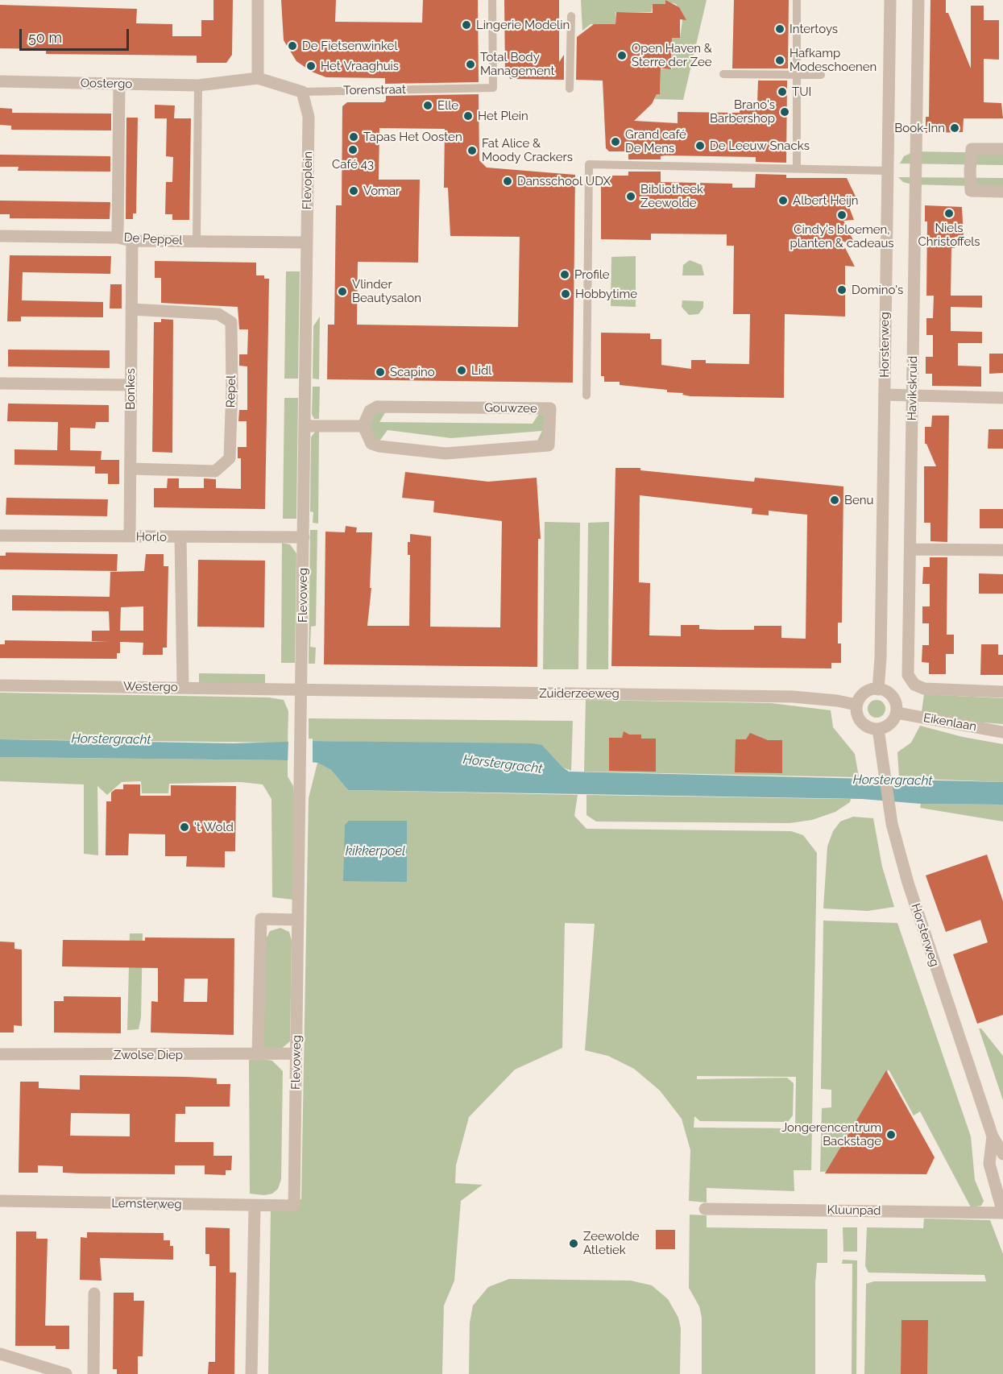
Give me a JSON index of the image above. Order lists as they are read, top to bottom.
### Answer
{
  "streets": {
    "street": [
      "Oostergo",
      "Torenstraat",
      "Flevoplein",
      "De Peppel",
      "Horsterweg",
      "Havikskruid",
      "Bonkes",
      "Repel",
      "Gouwzee",
      "Horlo",
      "Flevoweg",
      "Westergo",
      "Zuiderzeeweg",
      "Eikenlaan",
      "Zwolse Diep",
      "Lemsterweg",
      "Kluunpad"
    ]
  },
  "crossings": [
    ["Oostergo", "Torenstraat"],
    ["Torenstraat", "Flevoplein"],
    ["Flevoplein", "De Peppel"],
    ["Flevoplein", "Flevoweg"],
    ["De Peppel", "Bonkes"],
    ["Horsterweg", "Zuiderzeeweg"],
    ["Horsterweg", "Eikenlaan"],
    ["Horsterweg", "Kluunpad"],
    ["Bonkes", "Repel"],
    ["Bonkes", "Horlo"],
    ["Horlo", "Flevoweg"],
    ["Flevoweg", "Westergo"],
    ["Flevoweg", "Zuiderzeeweg"],
    ["Flevoweg", "Zwolse Diep"],
    ["Flevoweg", "Lemsterweg"],
    ["Westergo", "Zuiderzeeweg"],
    ["Zuiderzeeweg", "Eikenlaan"]
  ],
  "water": ["Horstergracht", "kikkerpoel"],
  "places": [
    "Lingerie Modelin",
    "Intertoys",
    "De Fietsenwinkel",
    "Open Haven & Sterre der Zee",
    "Hafkamp Modeschoenen",
    "Total Body Management",
    "Het Vraaghuis",
    "TUI",
    "Elle",
    "Brano's Barbershop",
    "Het Plein",
    "Book-Inn",
    "Tapas Het Oosten",
    "Grand café De Mens",
    "De Leeuw Snacks",
    "Café 43",
    "Fat Alice & Moody Crackers",
    "Dansschool UDX",
    "Vomar",
    "Bibliotheek Zeewolde",
    "Albert Heijn",
    "Niels Christoffels",
    "Cindy's bloemen, planten & cadeaus",
    "Profile",
    "Domino's",
    "Vlinder Beautysalon",
    "Hobbytime",
    "Lidl",
    "Scapino",
    "Benu",
    "'t Wold",
    "Jongerencentrum Backstage",
    "Zeewolde Atletiek"
  ],
  "scale_bar": "50 m"
}
